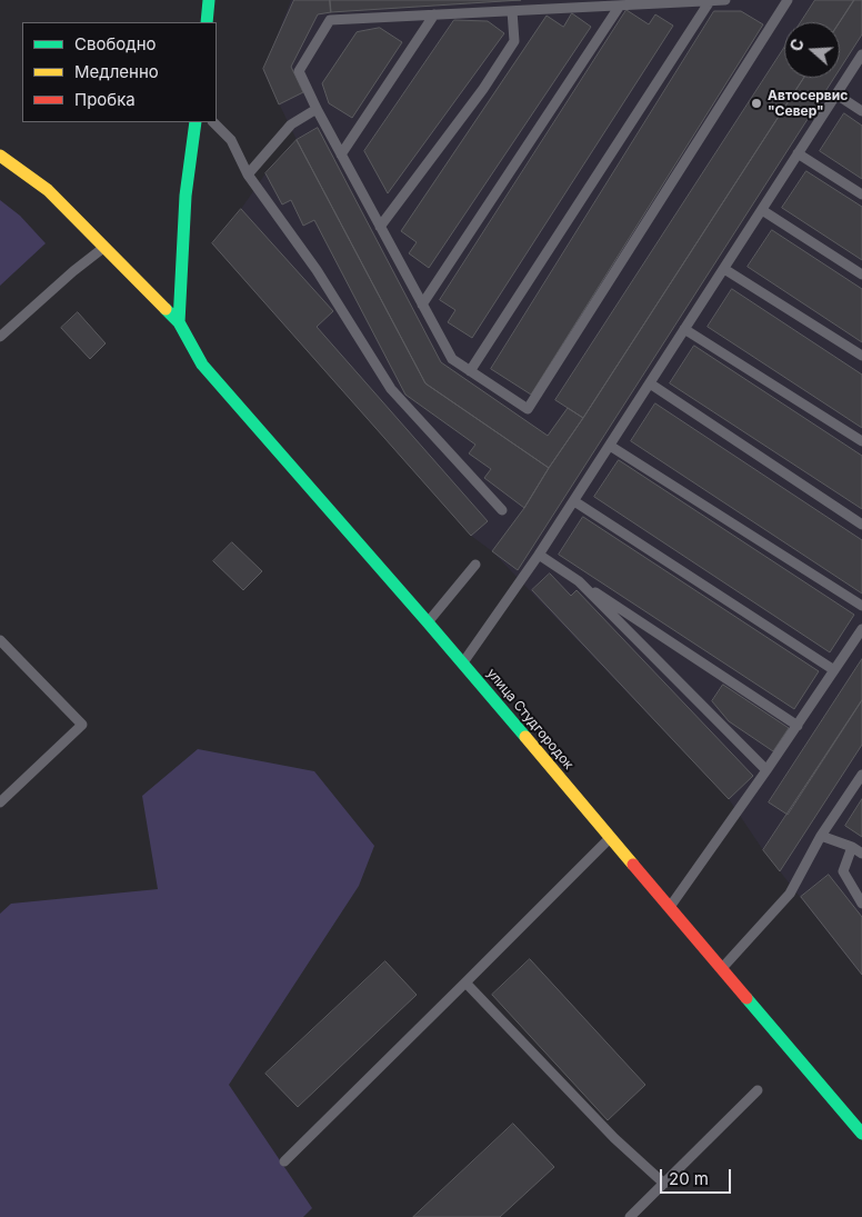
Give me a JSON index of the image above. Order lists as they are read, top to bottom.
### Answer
{
  "streets": {
    "street": ["улица Студгородок"]
  },
  "places": ["Автосервис \"Север\""],
  "legend": ["Свободно", "Медленно", "Пробка"],
  "scale_bar": "20 m",
  "north": "left"
}
